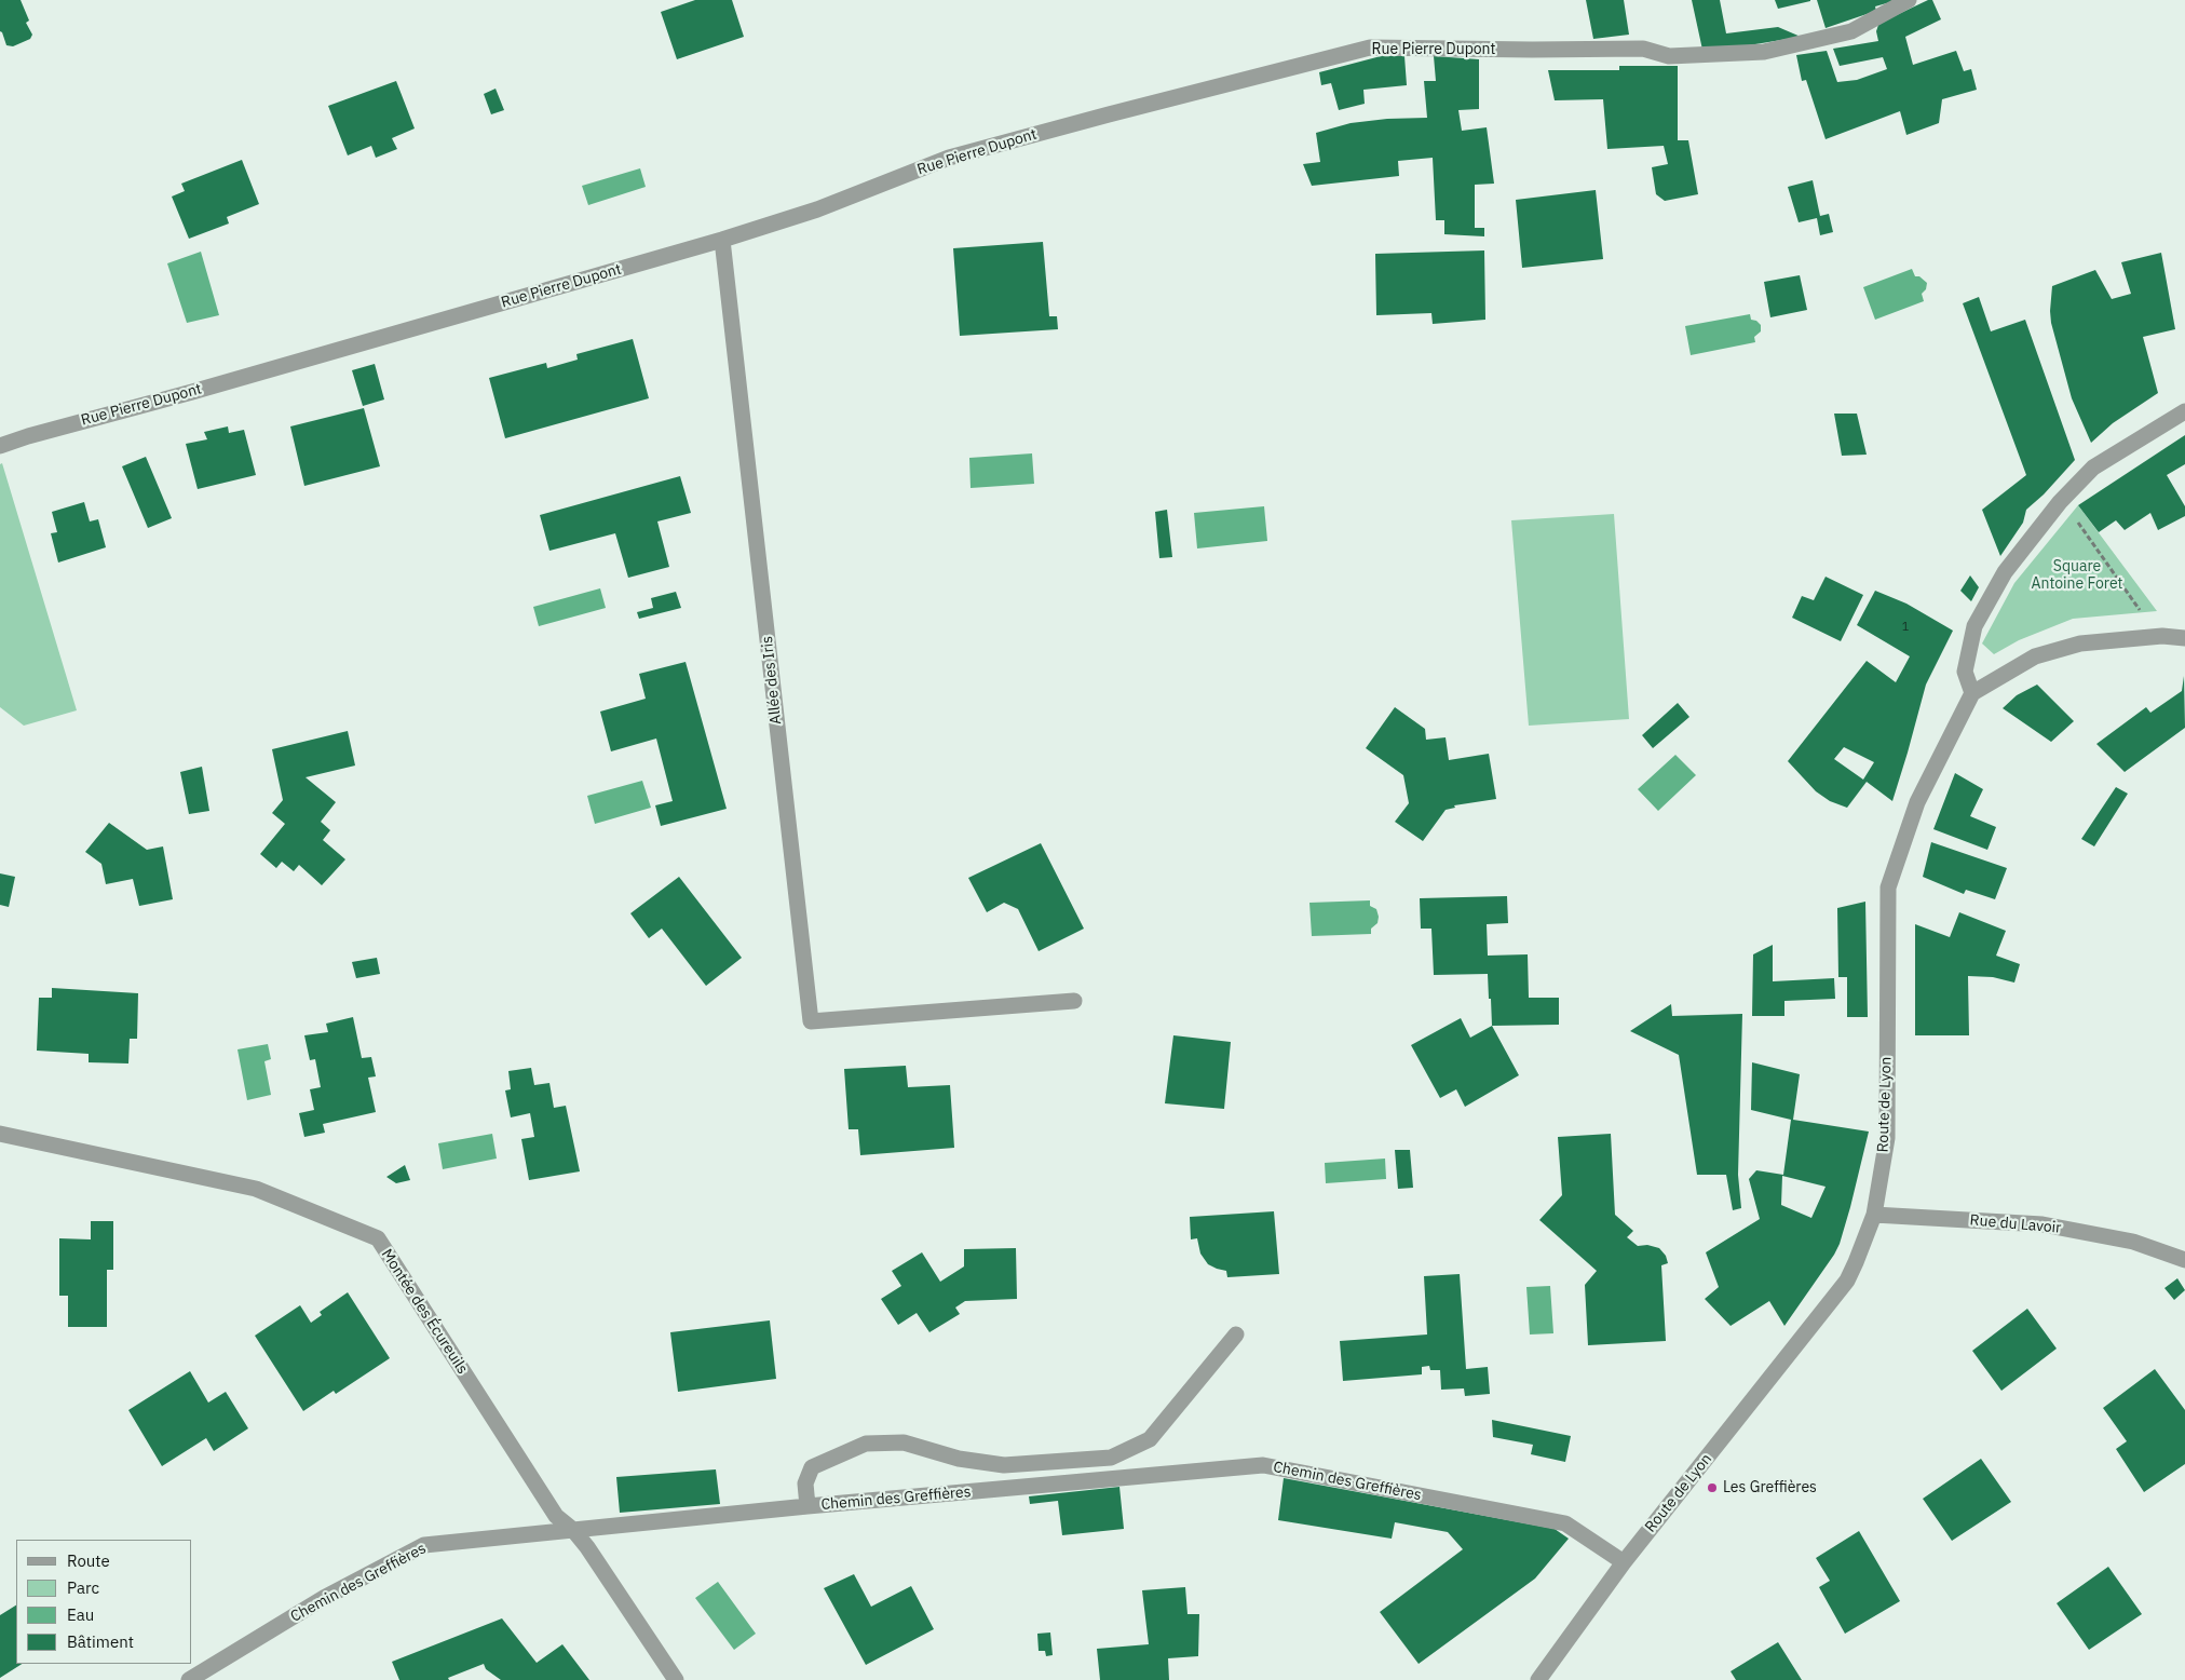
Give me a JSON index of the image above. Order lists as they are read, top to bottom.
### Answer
{
  "streets": {
    "street": [
      "Rue Pierre Dupont",
      "Allée des Iris",
      "Route de Lyon",
      "Rue du Lavoir",
      "Montée des Écureuils",
      "Chemin des Greffières"
    ]
  },
  "crossings": [
    ["Rue Pierre Dupont", "Allée des Iris"],
    ["Route de Lyon", "Rue du Lavoir"],
    ["Route de Lyon", "Chemin des Greffières"],
    ["Montée des Écureuils", "Chemin des Greffières"]
  ],
  "parks": ["Square Antoine Foret"],
  "places": ["Les Greffières"],
  "house_numbers": ["1"],
  "legend": [
    "Route",
    "Parc",
    "Eau",
    "Bâtiment"
  ]
}
